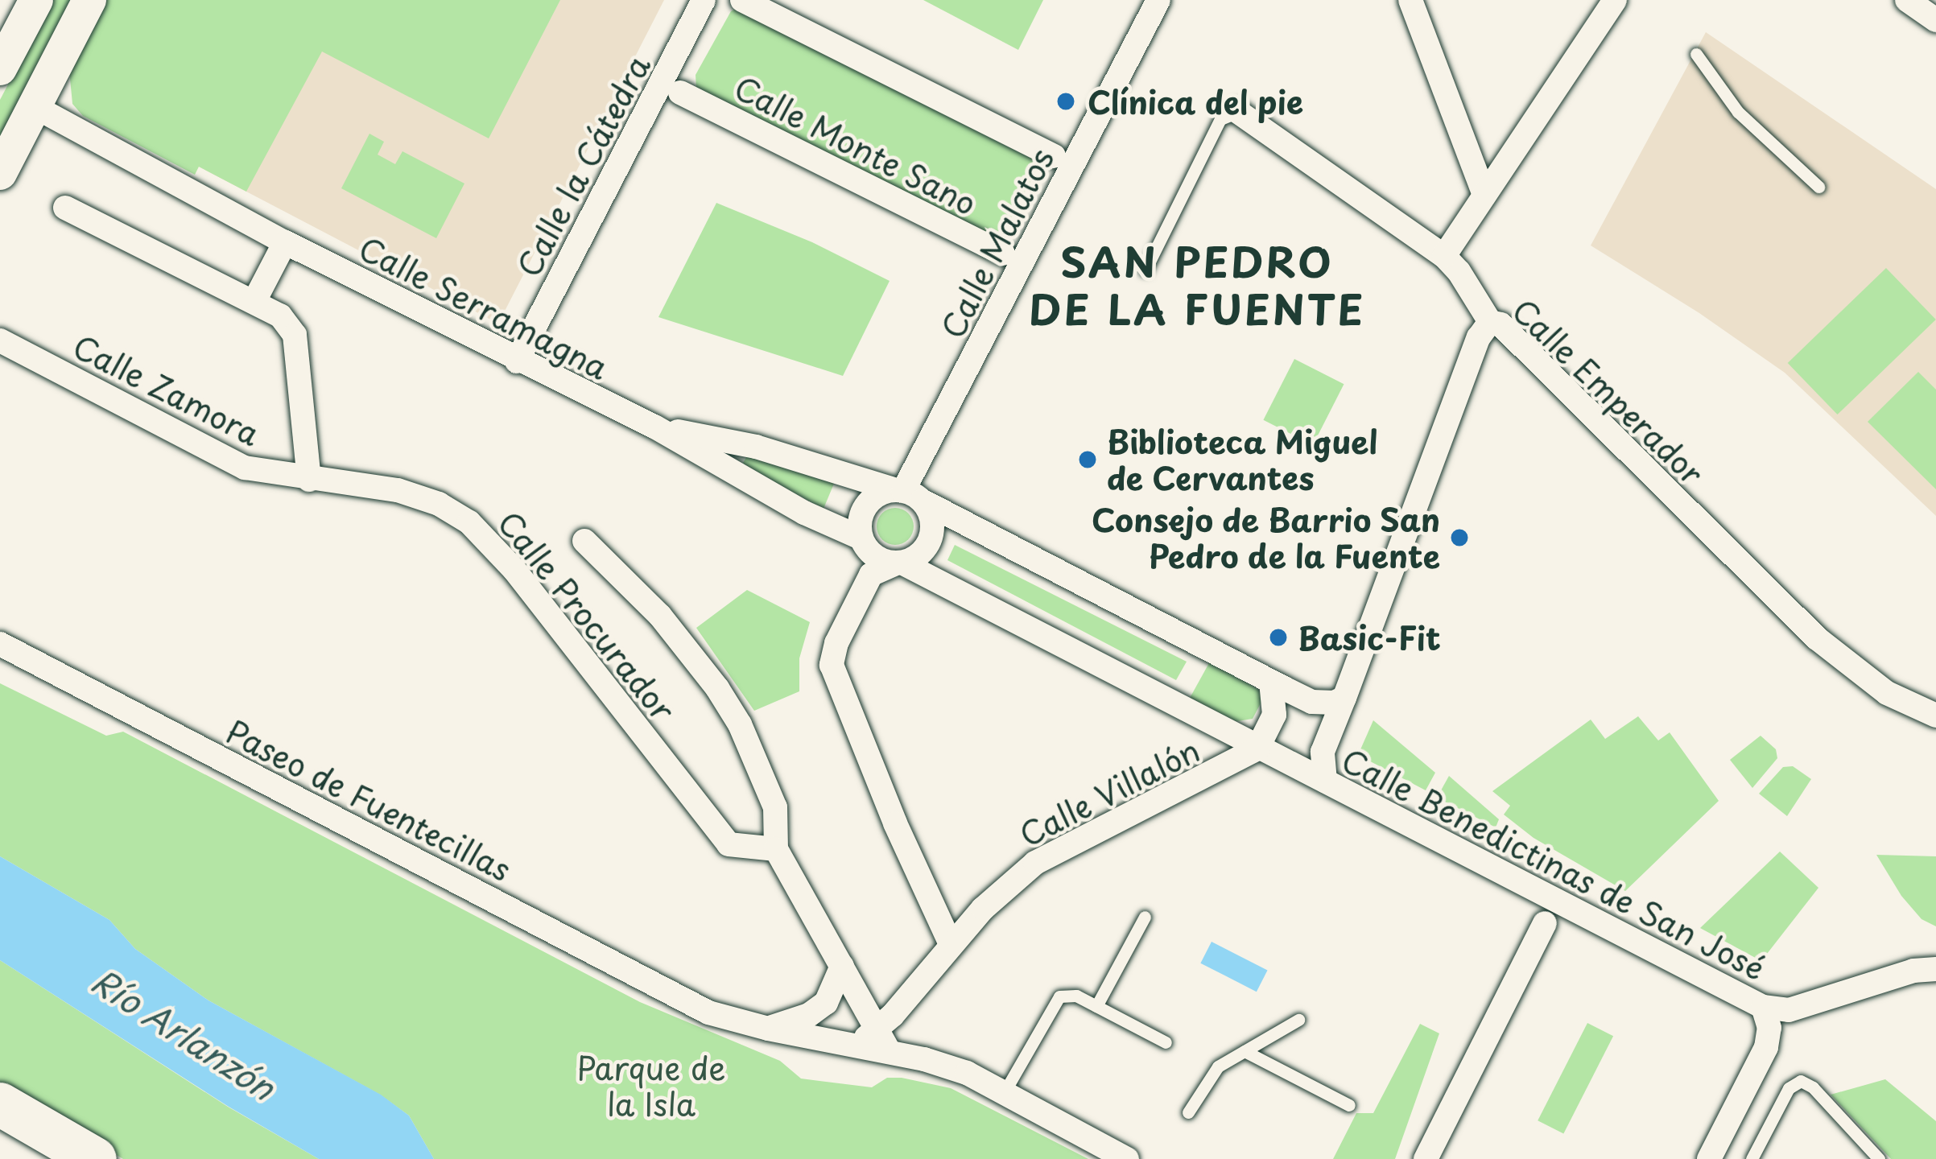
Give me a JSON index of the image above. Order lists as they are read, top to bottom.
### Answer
{
  "streets": {
    "street": [
      "Calle Monte Sano",
      "Calle la Cátedra",
      "Calle Malatos",
      "Calle Serramagna",
      "Calle Zamora",
      "Calle Emperador",
      "Calle Procurador",
      "Calle Villalón",
      "Paseo de Fuentecillas",
      "Calle Benedictinas de San José"
    ]
  },
  "crossings": [
    ["Calle la Cátedra", "Calle Serramagna"],
    ["Calle Malatos", "Calle Serramagna"],
    ["Calle Zamora", "Calle Procurador"],
    ["Calle Villalón", "Paseo de Fuentecillas"],
    ["Calle Villalón", "Calle Benedictinas de San José"]
  ],
  "districts": ["SAN PEDRO DE LA FUENTE"],
  "water": ["Río Arlanzón"],
  "parks": ["Parque de la Isla"],
  "places": [
    "Clínica del pie",
    "Biblioteca Miguel de Cervantes",
    "Consejo de Barrio San Pedro de la Fuente",
    "Basic-Fit"
  ]
}
